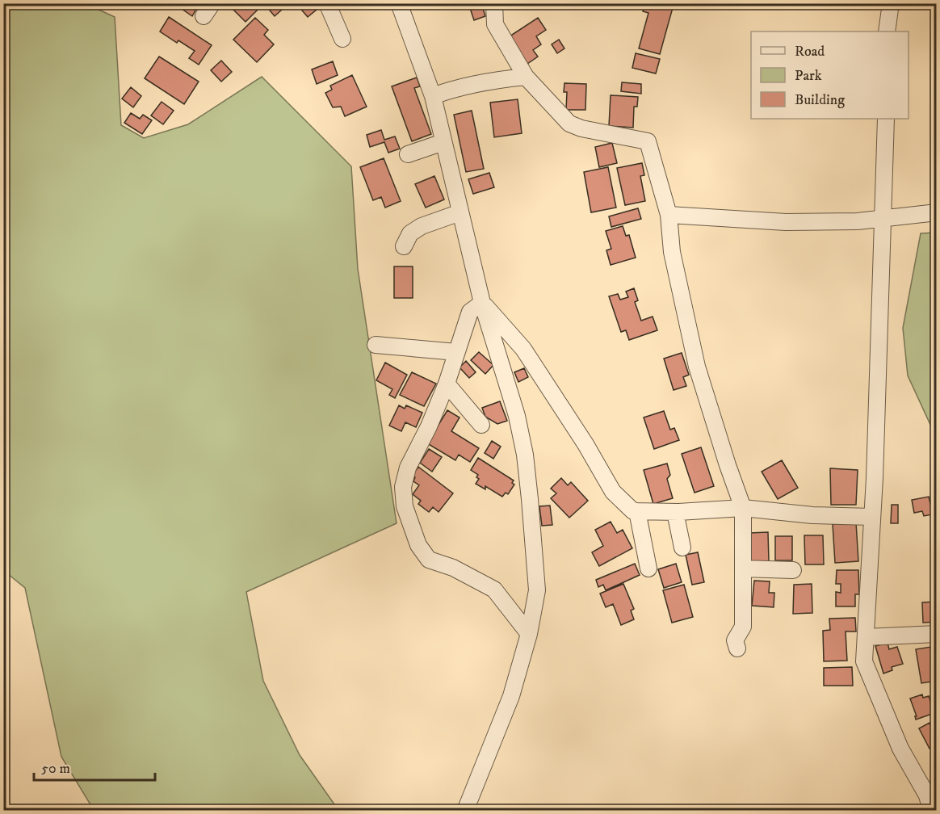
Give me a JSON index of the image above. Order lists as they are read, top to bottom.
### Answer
{
  "legend": ["Road", "Park", "Building"],
  "scale_bar": "50 m"
}
